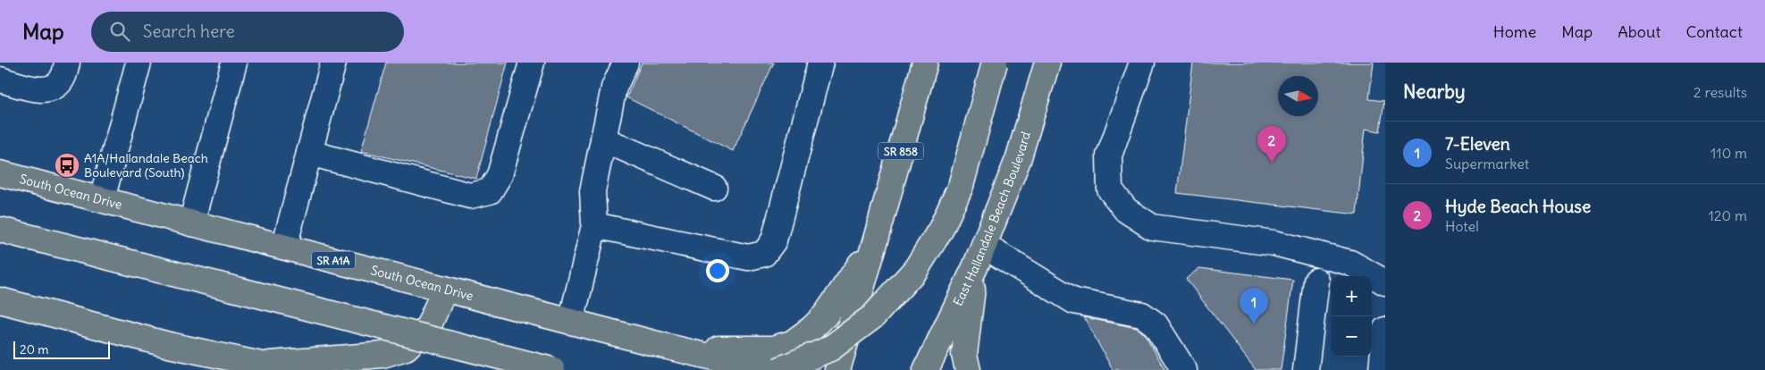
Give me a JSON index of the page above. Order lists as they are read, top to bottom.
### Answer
{
  "streets": {
    "main road": [
      "SR 858",
      "South Ocean Drive",
      "East Hallandale Beach Boulevard",
      "SR A1A"
    ]
  },
  "places": {
    "bus stop": ["A1A/Hallandale Beach Boulevard (South)"]
  },
  "scale_bar": "20 m",
  "north": "right",
  "page": {
    "header": "Map",
    "search": "Search here",
    "nav": [
      "Home",
      "Map",
      "About",
      "Contact"
    ],
    "heading": ["Nearby", "2 results"],
    "list": [
      {
        "mark": "1",
        "name": "7-Eleven",
        "note": "Supermarket",
        "value": "110 m"
      },
      {
        "mark": "2",
        "name": "Hyde Beach House",
        "note": "Hotel",
        "value": "120 m"
      }
    ],
    "pins": ["2", "1"],
    "map_buttons": ["+", "−"],
    "scale": "20 m"
  }
}
